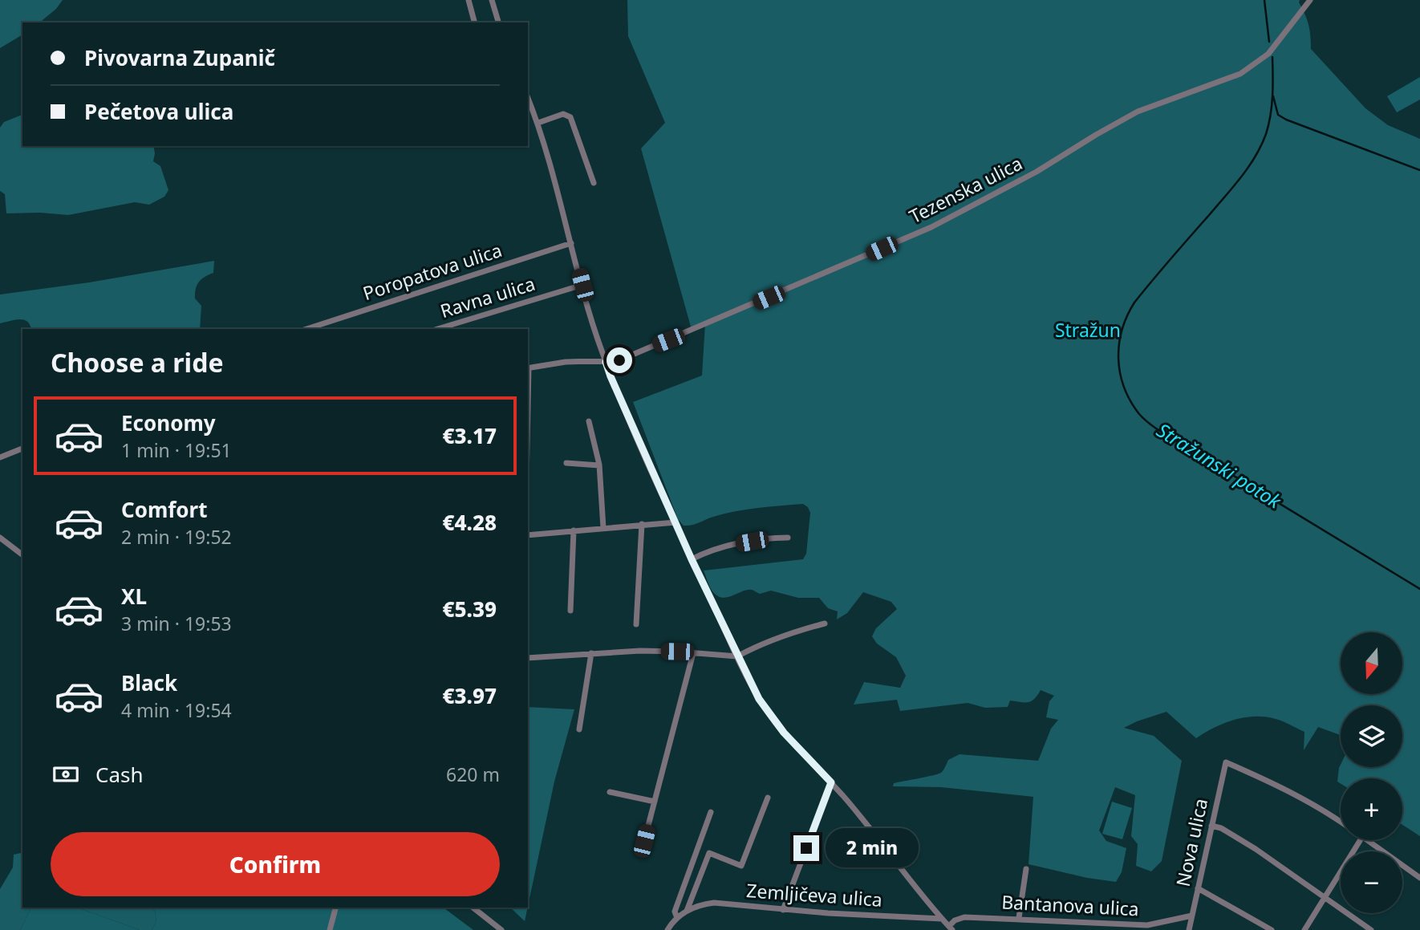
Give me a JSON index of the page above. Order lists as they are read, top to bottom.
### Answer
{
  "streets": {
    "street": [
      "Tezenska ulica",
      "Poropatova ulica",
      "Ravna ulica",
      "Nova ulica",
      "Zemljičeva ulica",
      "Bantanova ulica"
    ]
  },
  "crossings": [
    ["Nova ulica", "Bantanova ulica"]
  ],
  "water": ["Stražunski potok"],
  "parks": ["Stražun"],
  "north": "bottom",
  "page": {
    "banner": ["Pivovarna Zupanič", "Pečetova ulica"],
    "heading": "Choose a ride",
    "list": [
      {
        "name": "Economy",
        "note": "1 min · 19:51",
        "value": "€3.17"
      },
      {
        "name": "Comfort",
        "note": "2 min · 19:52",
        "value": "€4.28"
      },
      {
        "name": "XL",
        "note": "3 min · 19:53",
        "value": "€5.39"
      },
      {
        "name": "Black",
        "note": "4 min · 19:54",
        "value": "€3.97"
      }
    ],
    "map_buttons": ["+", "−"],
    "pay": ["Cash", "620 m"],
    "buttons": "Confirm",
    "bubble": "2 min"
  }
}
